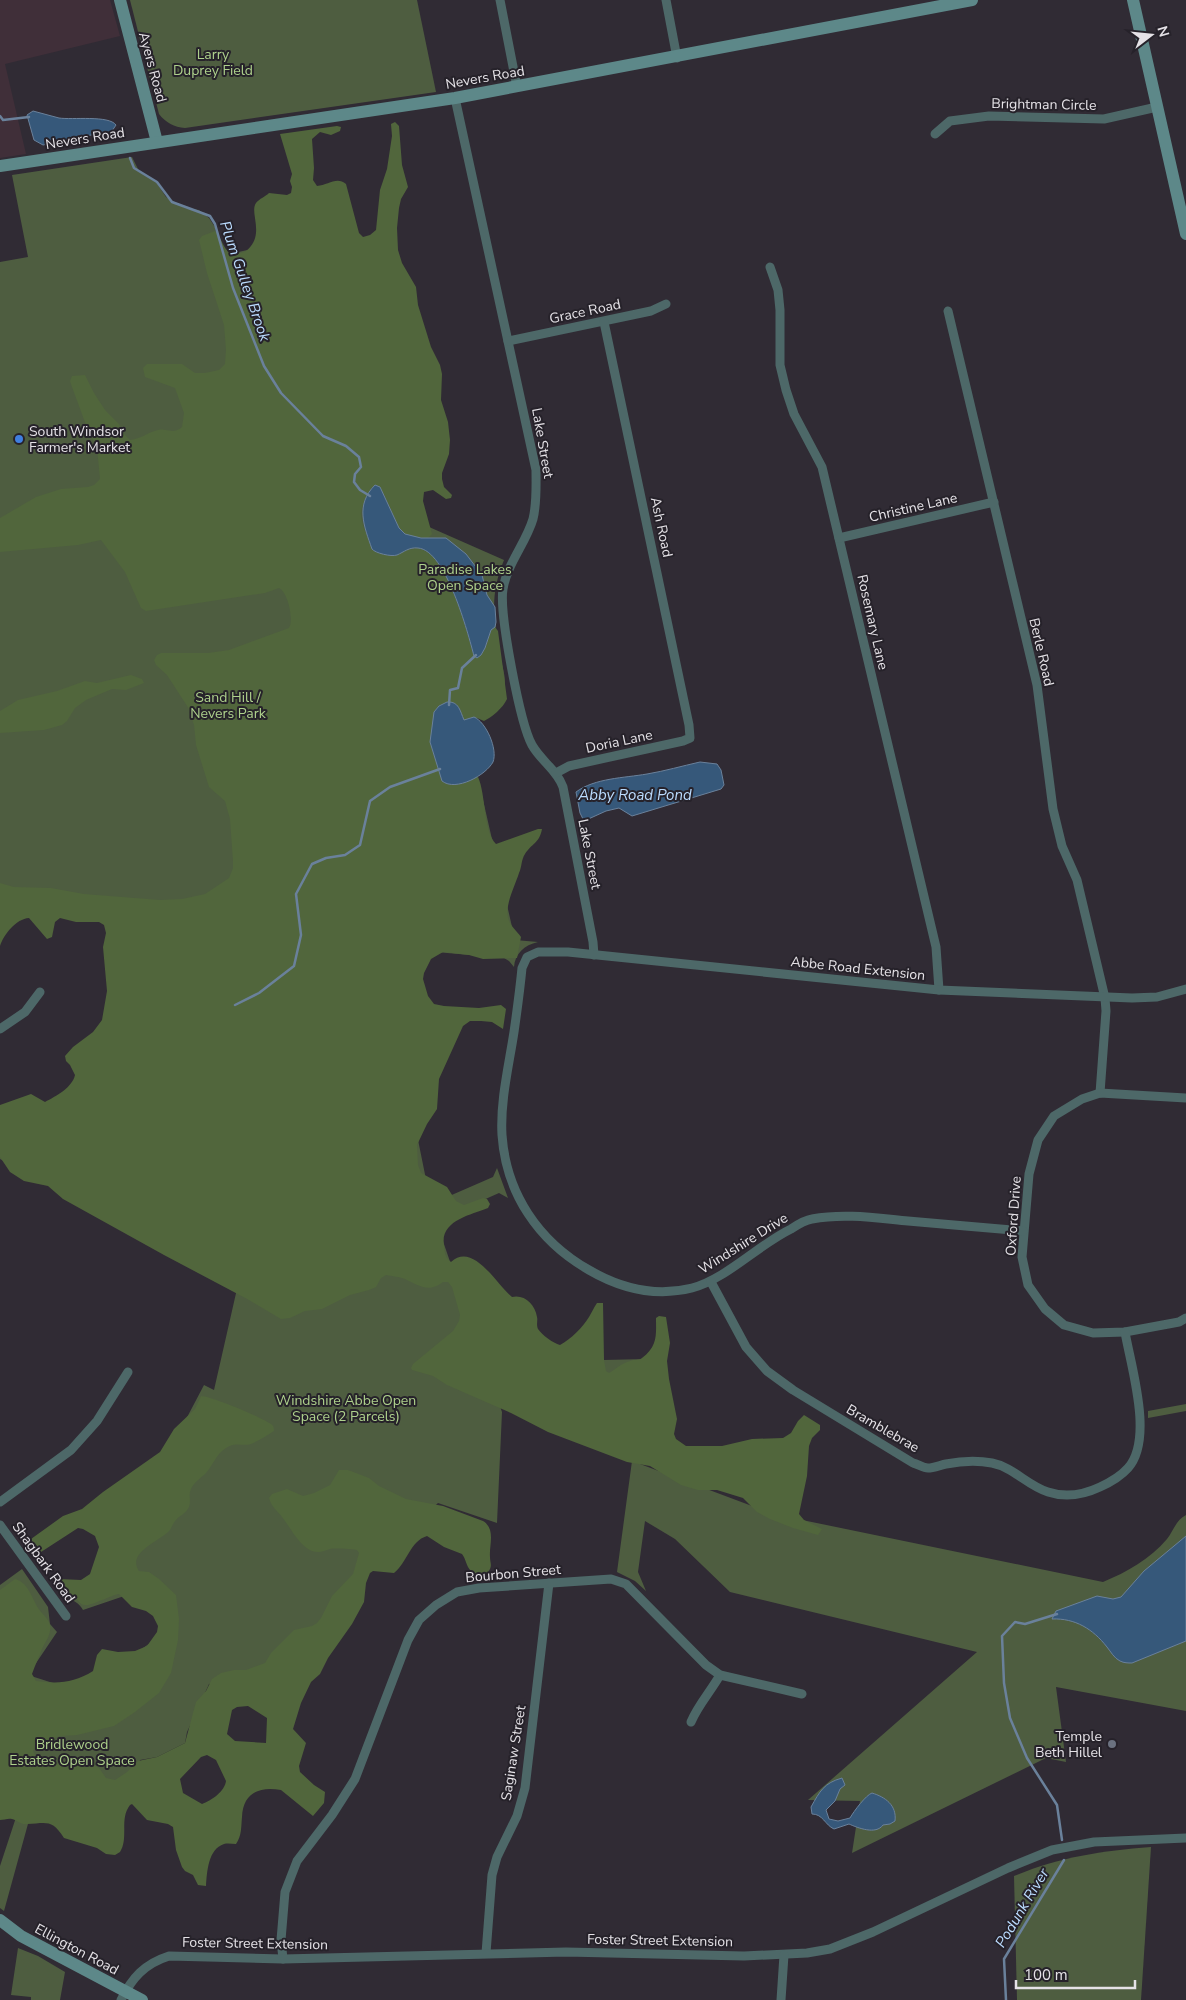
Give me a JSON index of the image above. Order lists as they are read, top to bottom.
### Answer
{
  "streets": {
    "street": [
      "Ayers Road",
      "Nevers Road",
      "Brightman Circle",
      "Grace Road",
      "Lake Street",
      "Christine Lane",
      "Ash Road",
      "Rosemary Lane",
      "Berle Road",
      "Doria Lane",
      "Abbe Road Extension",
      "Oxford Drive",
      "Windshire Drive",
      "Bramblebrae",
      "Shagbark Road",
      "Bourbon Street",
      "Saginaw Street",
      "Foster Street Extension",
      "Ellington Road"
    ]
  },
  "crossings": [
    ["Ayers Road", "Nevers Road"],
    ["Nevers Road", "Lake Street"],
    ["Grace Road", "Lake Street"],
    ["Grace Road", "Ash Road"],
    ["Lake Street", "Doria Lane"],
    ["Lake Street", "Abbe Road Extension"],
    ["Christine Lane", "Rosemary Lane"],
    ["Christine Lane", "Berle Road"],
    ["Ash Road", "Doria Lane"],
    ["Rosemary Lane", "Abbe Road Extension"],
    ["Berle Road", "Abbe Road Extension"],
    ["Abbe Road Extension", "Windshire Drive"],
    ["Oxford Drive", "Windshire Drive"],
    ["Oxford Drive", "Bramblebrae"],
    ["Windshire Drive", "Bramblebrae"],
    ["Bourbon Street", "Saginaw Street"],
    ["Bourbon Street", "Foster Street Extension"],
    ["Saginaw Street", "Foster Street Extension"],
    ["Foster Street Extension", "Ellington Road"]
  ],
  "water": ["Plum Gulley Brook", "Abby Road Pond", "Podunk River"],
  "parks": [
    "Larry Duprey Field",
    "Paradise Lakes Open Space",
    "Sand Hill / Nevers Park",
    "Windshire Abbe Open Space (2 Parcels)",
    "Bridlewood Estates Open Space"
  ],
  "places": ["South Windsor Farmer's Market", "Temple Beth Hillel"],
  "scale_bar": "100 m",
  "north": "right"
}
